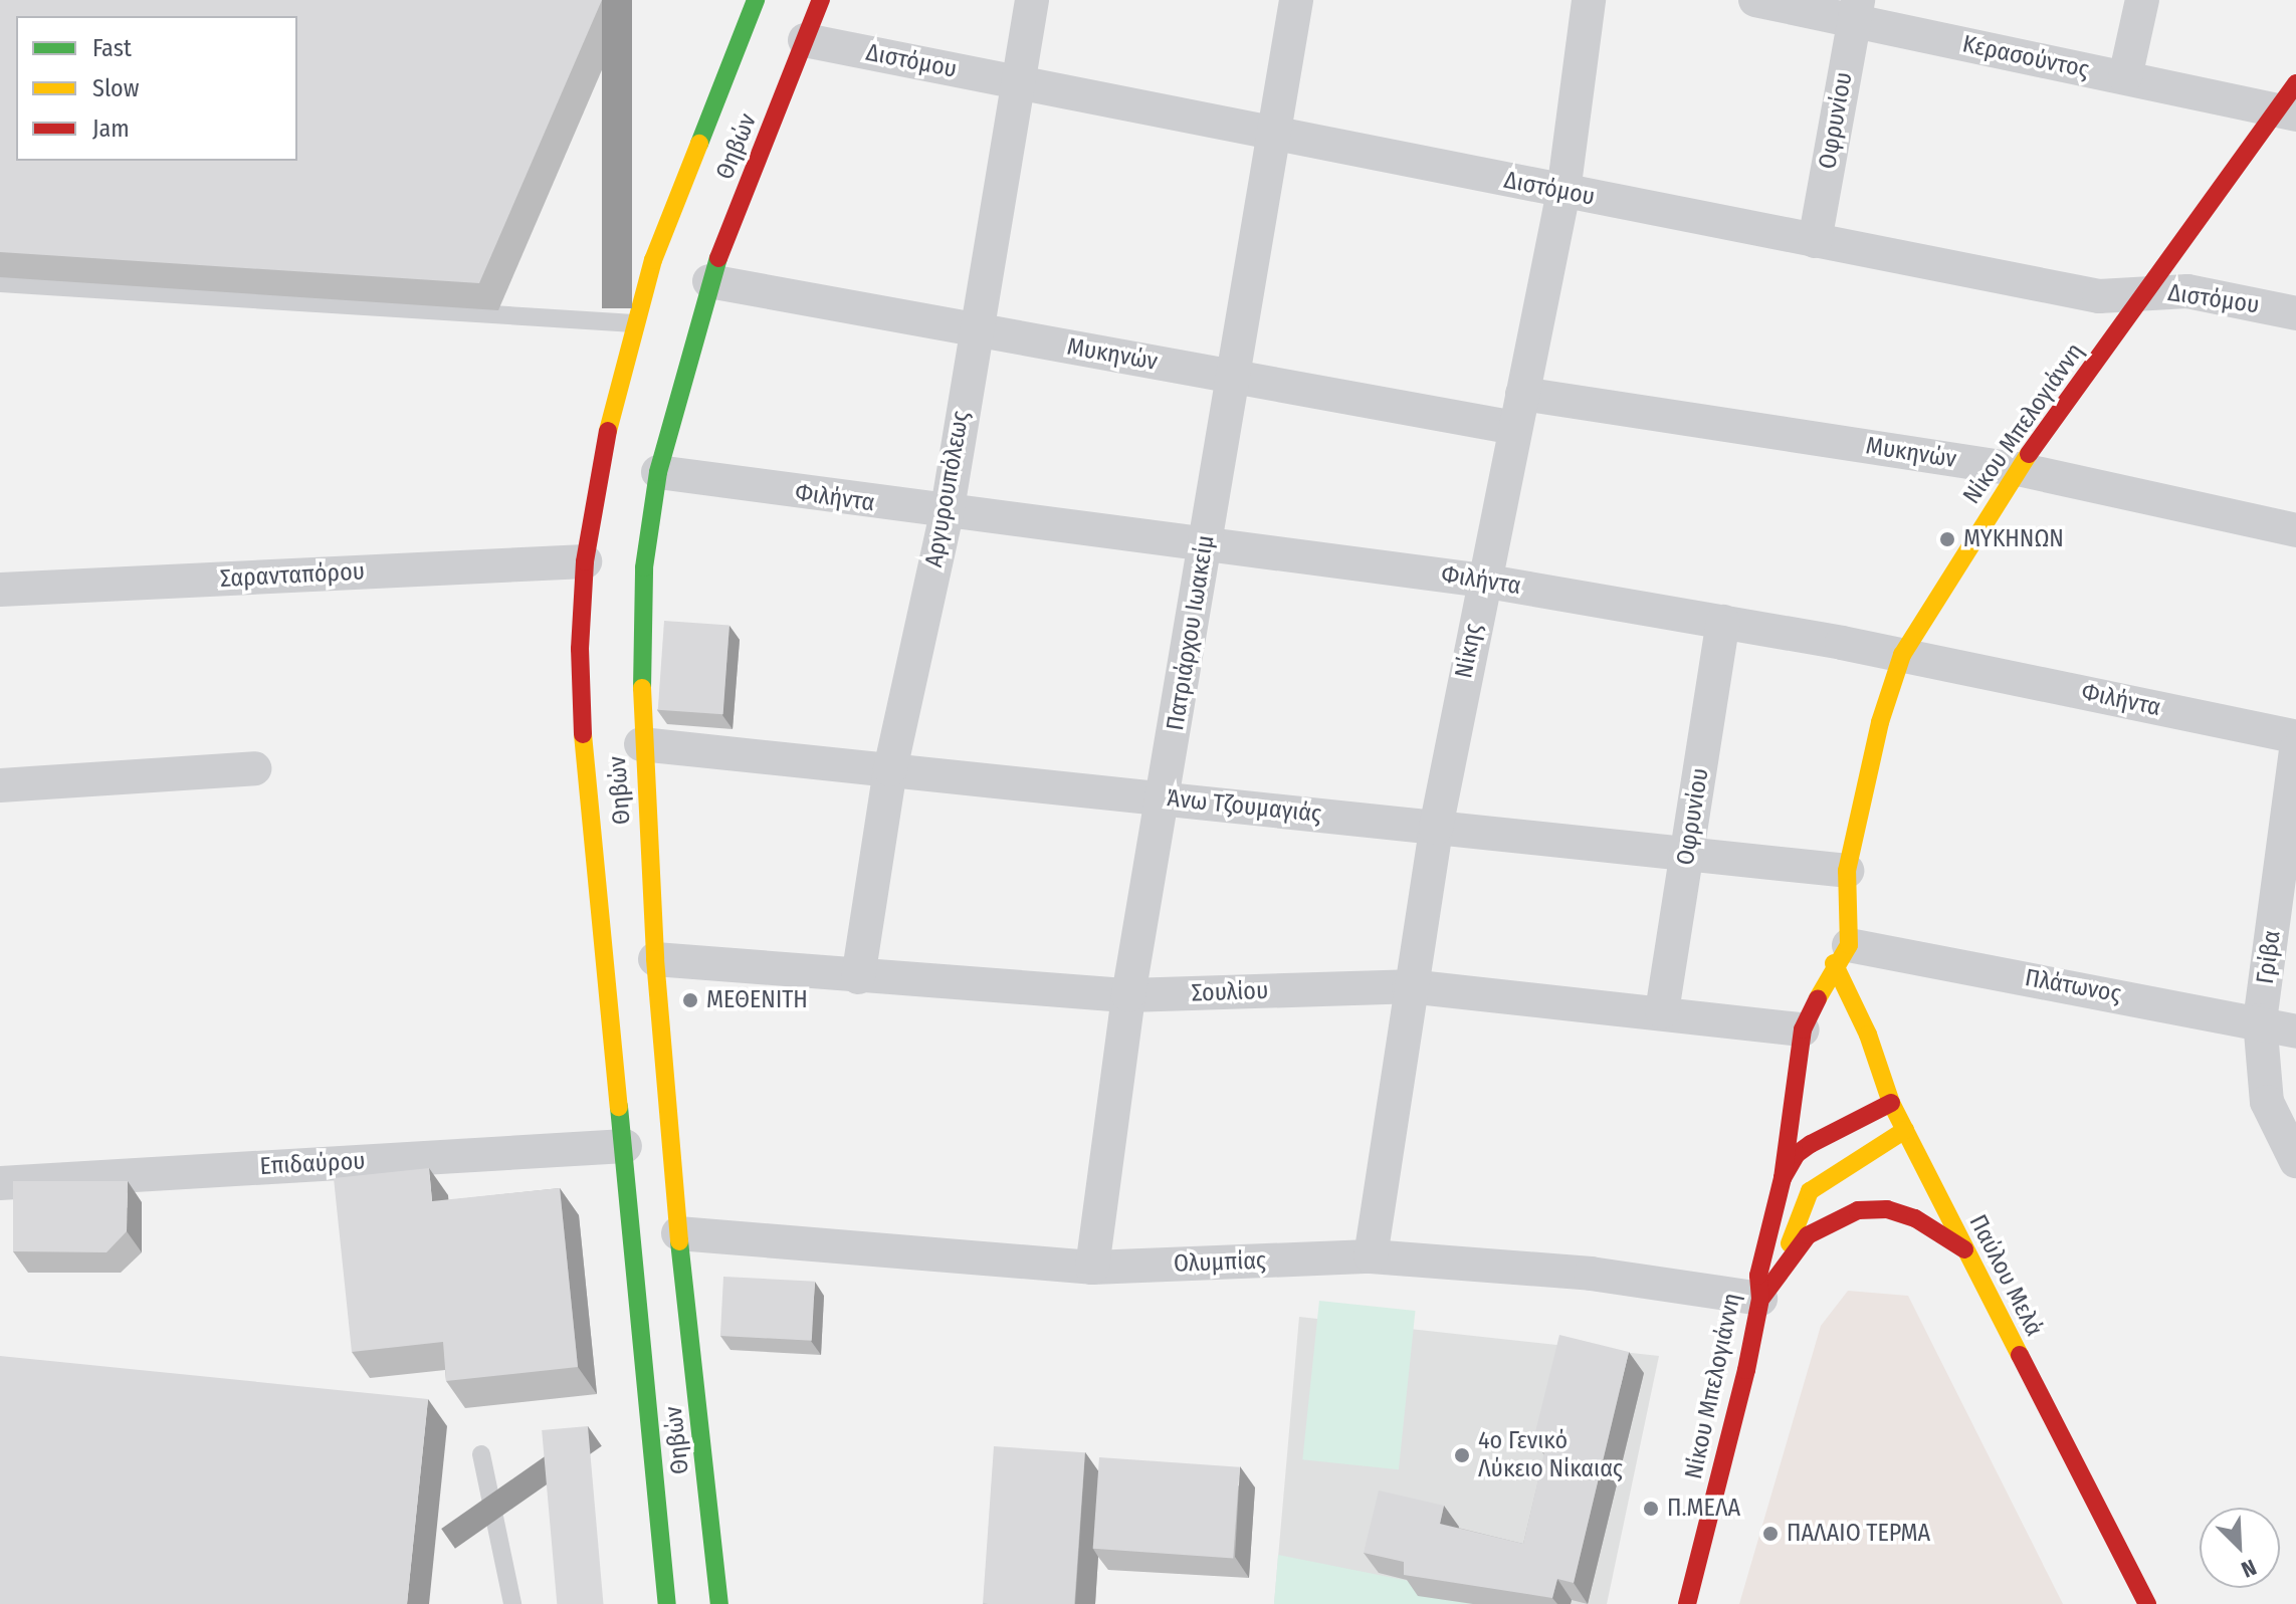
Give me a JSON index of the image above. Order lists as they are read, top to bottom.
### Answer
{
  "streets": {
    "main road": ["Θηβών", "Νίκου Μπελογιάννη", "Παύλου Μελά"],
    "street": [
      "Κερασούντος",
      "Διστόμου",
      "Οφρυνίου",
      "Μυκηνών",
      "Αργυρουπόλεως",
      "Φιλήντα",
      "Σαρανταπόρου",
      "Πατριάρχου Ιωακείμ",
      "Νίκης",
      "Άνω Τζουμαγιάς",
      "Γρίβα",
      "Πλάτωνος",
      "Σουλίου",
      "Επιδαύρου",
      "Ολυμπίας"
    ]
  },
  "crossings": [
    ["Κερασούντος", "Οφρυνίου"],
    ["Κερασούντος", "Νίκου Μπελογιάννη"],
    ["Διστόμου", "Οφρυνίου"],
    ["Διστόμου", "Θηβών"],
    ["Διστόμου", "Νίκου Μπελογιάννη"],
    ["Διστόμου", "Αργυρουπόλεως"],
    ["Διστόμου", "Πατριάρχου Ιωακείμ"],
    ["Διστόμου", "Νίκης"],
    ["Οφρυνίου", "Φιλήντα"],
    ["Οφρυνίου", "Άνω Τζουμαγιάς"],
    ["Οφρυνίου", "Σουλίου"],
    ["Θηβών", "Μυκηνών"],
    ["Θηβών", "Φιλήντα"],
    ["Θηβών", "Σαρανταπόρου"],
    ["Θηβών", "Άνω Τζουμαγιάς"],
    ["Θηβών", "Σουλίου"],
    ["Θηβών", "Επιδαύρου"],
    ["Θηβών", "Ολυμπίας"],
    ["Μυκηνών", "Νίκου Μπελογιάννη"],
    ["Μυκηνών", "Αργυρουπόλεως"],
    ["Μυκηνών", "Πατριάρχου Ιωακείμ"],
    ["Μυκηνών", "Νίκης"],
    ["Νίκου Μπελογιάννη", "Φιλήντα"],
    ["Νίκου Μπελογιάννη", "Άνω Τζουμαγιάς"],
    ["Νίκου Μπελογιάννη", "Πλάτωνος"],
    ["Νίκου Μπελογιάννη", "Σουλίου"],
    ["Νίκου Μπελογιάννη", "Ολυμπίας"],
    ["Νίκου Μπελογιάννη", "Παύλου Μελά"],
    ["Αργυρουπόλεως", "Φιλήντα"],
    ["Αργυρουπόλεως", "Άνω Τζουμαγιάς"],
    ["Αργυρουπόλεως", "Σουλίου"],
    ["Φιλήντα", "Πατριάρχου Ιωακείμ"],
    ["Φιλήντα", "Νίκης"],
    ["Πατριάρχου Ιωακείμ", "Άνω Τζουμαγιάς"],
    ["Πατριάρχου Ιωακείμ", "Σουλίου"],
    ["Πατριάρχου Ιωακείμ", "Ολυμπίας"],
    ["Νίκης", "Άνω Τζουμαγιάς"],
    ["Νίκης", "Σουλίου"],
    ["Νίκης", "Ολυμπίας"],
    ["Γρίβα", "Πλάτωνος"],
    ["Πλάτωνος", "Παύλου Μελά"]
  ],
  "places": [
    "ΜΥΚΗΝΩΝ",
    "ΜΕΘΕΝΙΤΗ",
    "4ο Γενικό Λύκειο Νίκαιας",
    "Π.ΜΕΛΑ",
    "ΠΑΛΑΙΟ ΤΕΡΜΑ"
  ],
  "legend": ["Fast", "Slow", "Jam"],
  "north": "bottom right"
}
